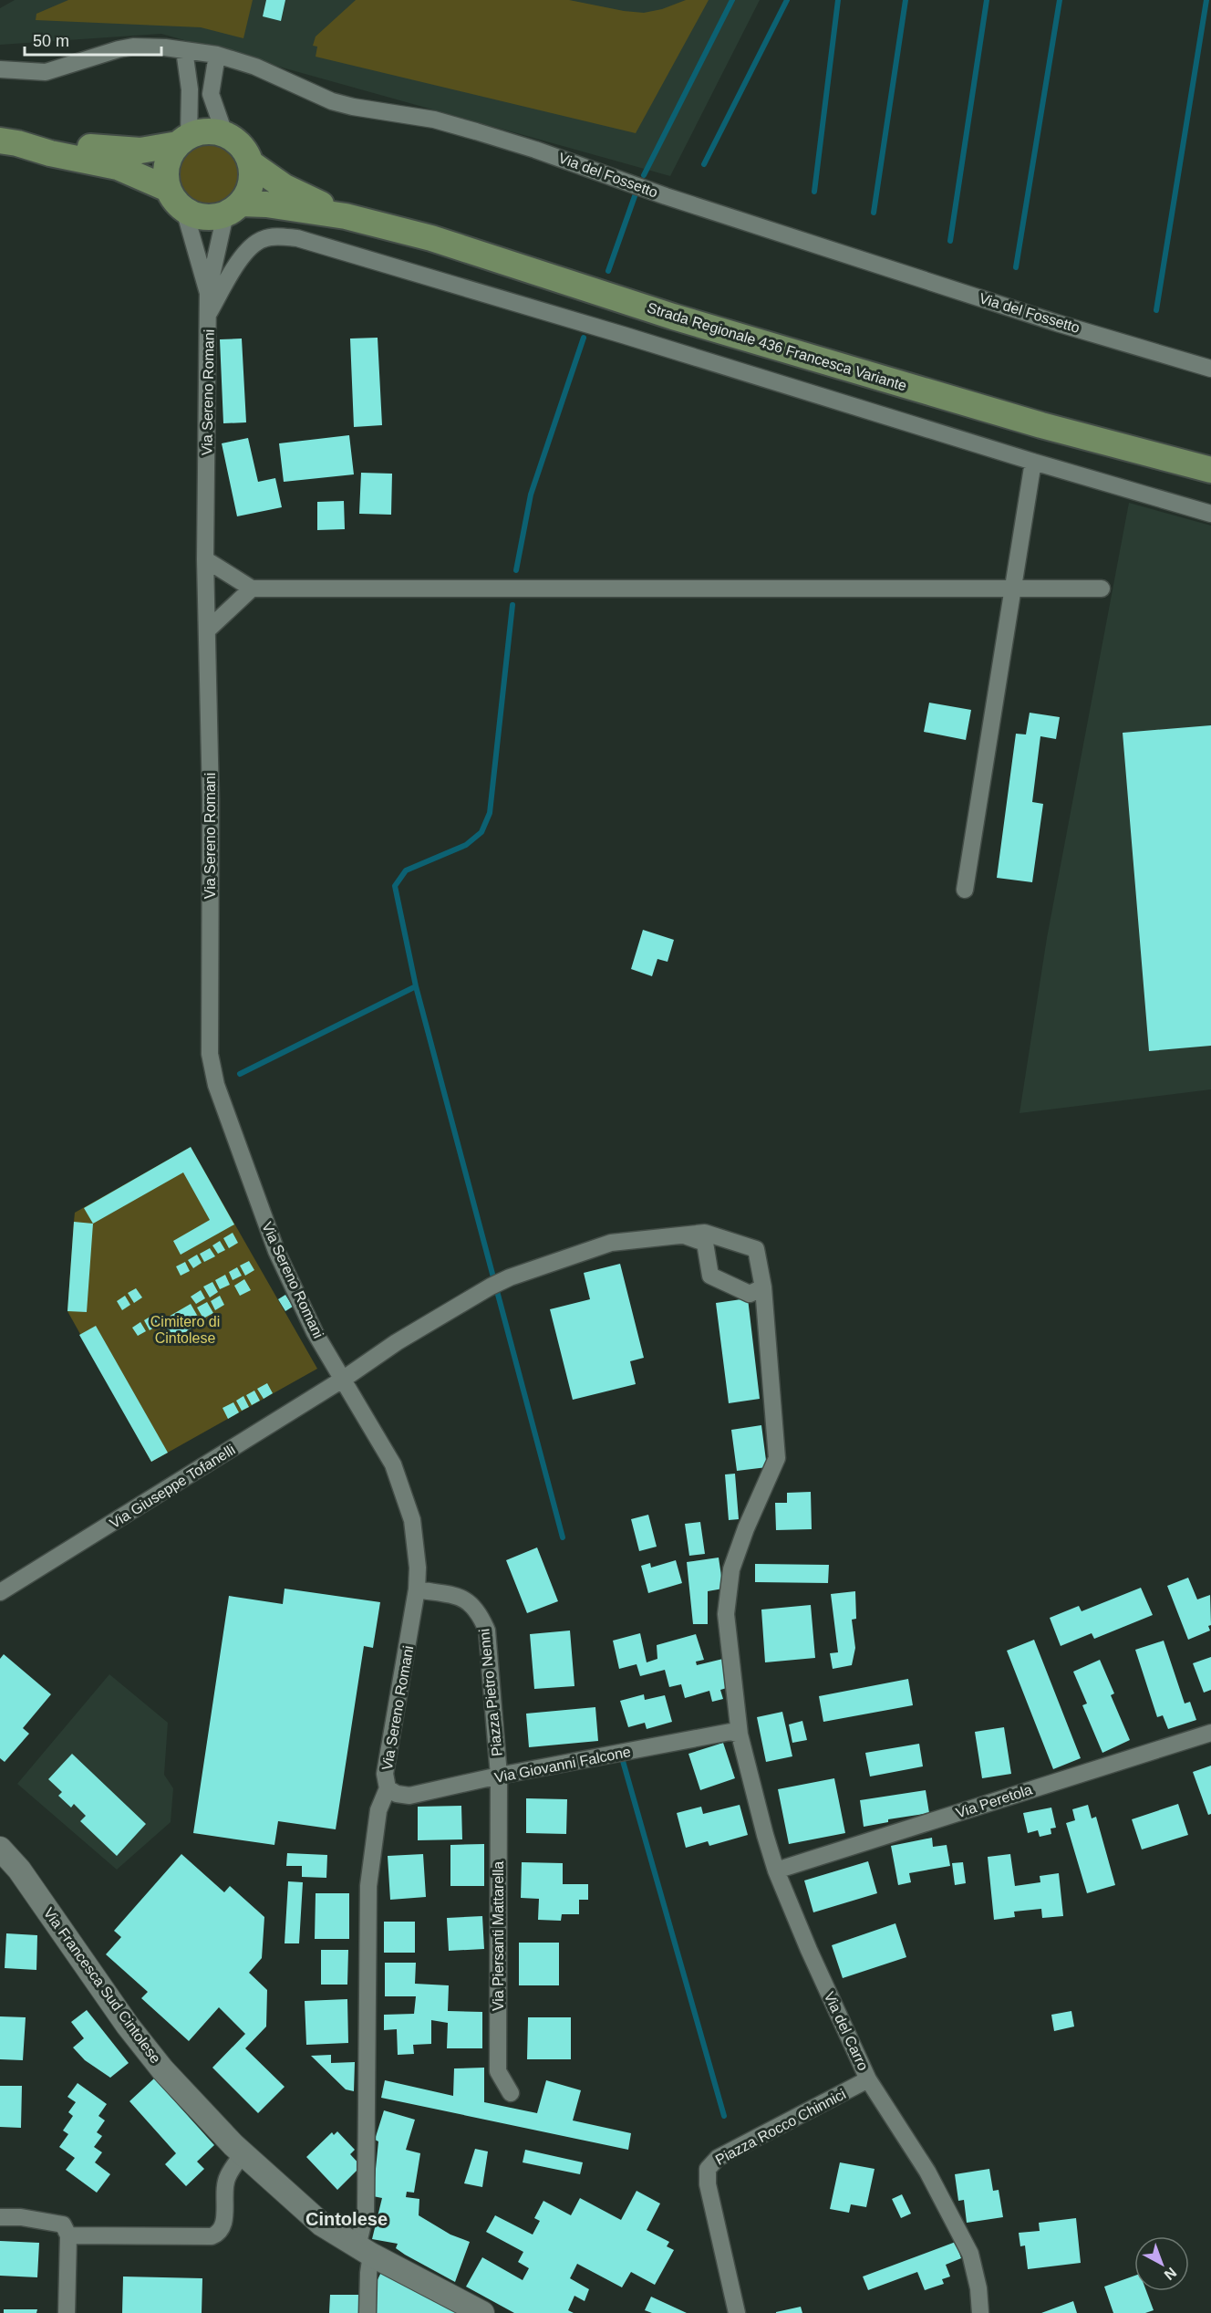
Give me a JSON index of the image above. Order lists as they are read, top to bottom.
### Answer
{
  "streets": {
    "main road": ["Strada Regionale 436 Francesca Variante"],
    "street": [
      "Via del Fossetto",
      "Via Sereno Romani",
      "Via Giuseppe Tofanelli",
      "Piazza Pietro Nenni",
      "Via Giovanni Falcone",
      "Via Peretola",
      "Via Piersanti Mattarella",
      "Via Francesca Sud Cintolese",
      "Via del Carro",
      "Piazza Rocco Chinnici"
    ]
  },
  "crossings": [
    ["Via Sereno Romani", "Via Giuseppe Tofanelli"],
    ["Via Sereno Romani", "Piazza Pietro Nenni"],
    ["Via Sereno Romani", "Via Giovanni Falcone"],
    ["Via Sereno Romani", "Via Francesca Sud Cintolese"],
    ["Via Giuseppe Tofanelli", "Via del Carro"],
    ["Piazza Pietro Nenni", "Via Giovanni Falcone"],
    ["Piazza Pietro Nenni", "Via Piersanti Mattarella"],
    ["Via Giovanni Falcone", "Via Piersanti Mattarella"],
    ["Via Giovanni Falcone", "Via del Carro"],
    ["Via Peretola", "Via del Carro"],
    ["Via del Carro", "Piazza Rocco Chinnici"]
  ],
  "districts": ["Cintolese"],
  "parks": ["Cimitero di Cintolese"],
  "scale_bar": "50 m",
  "north": "bottom right"
}
